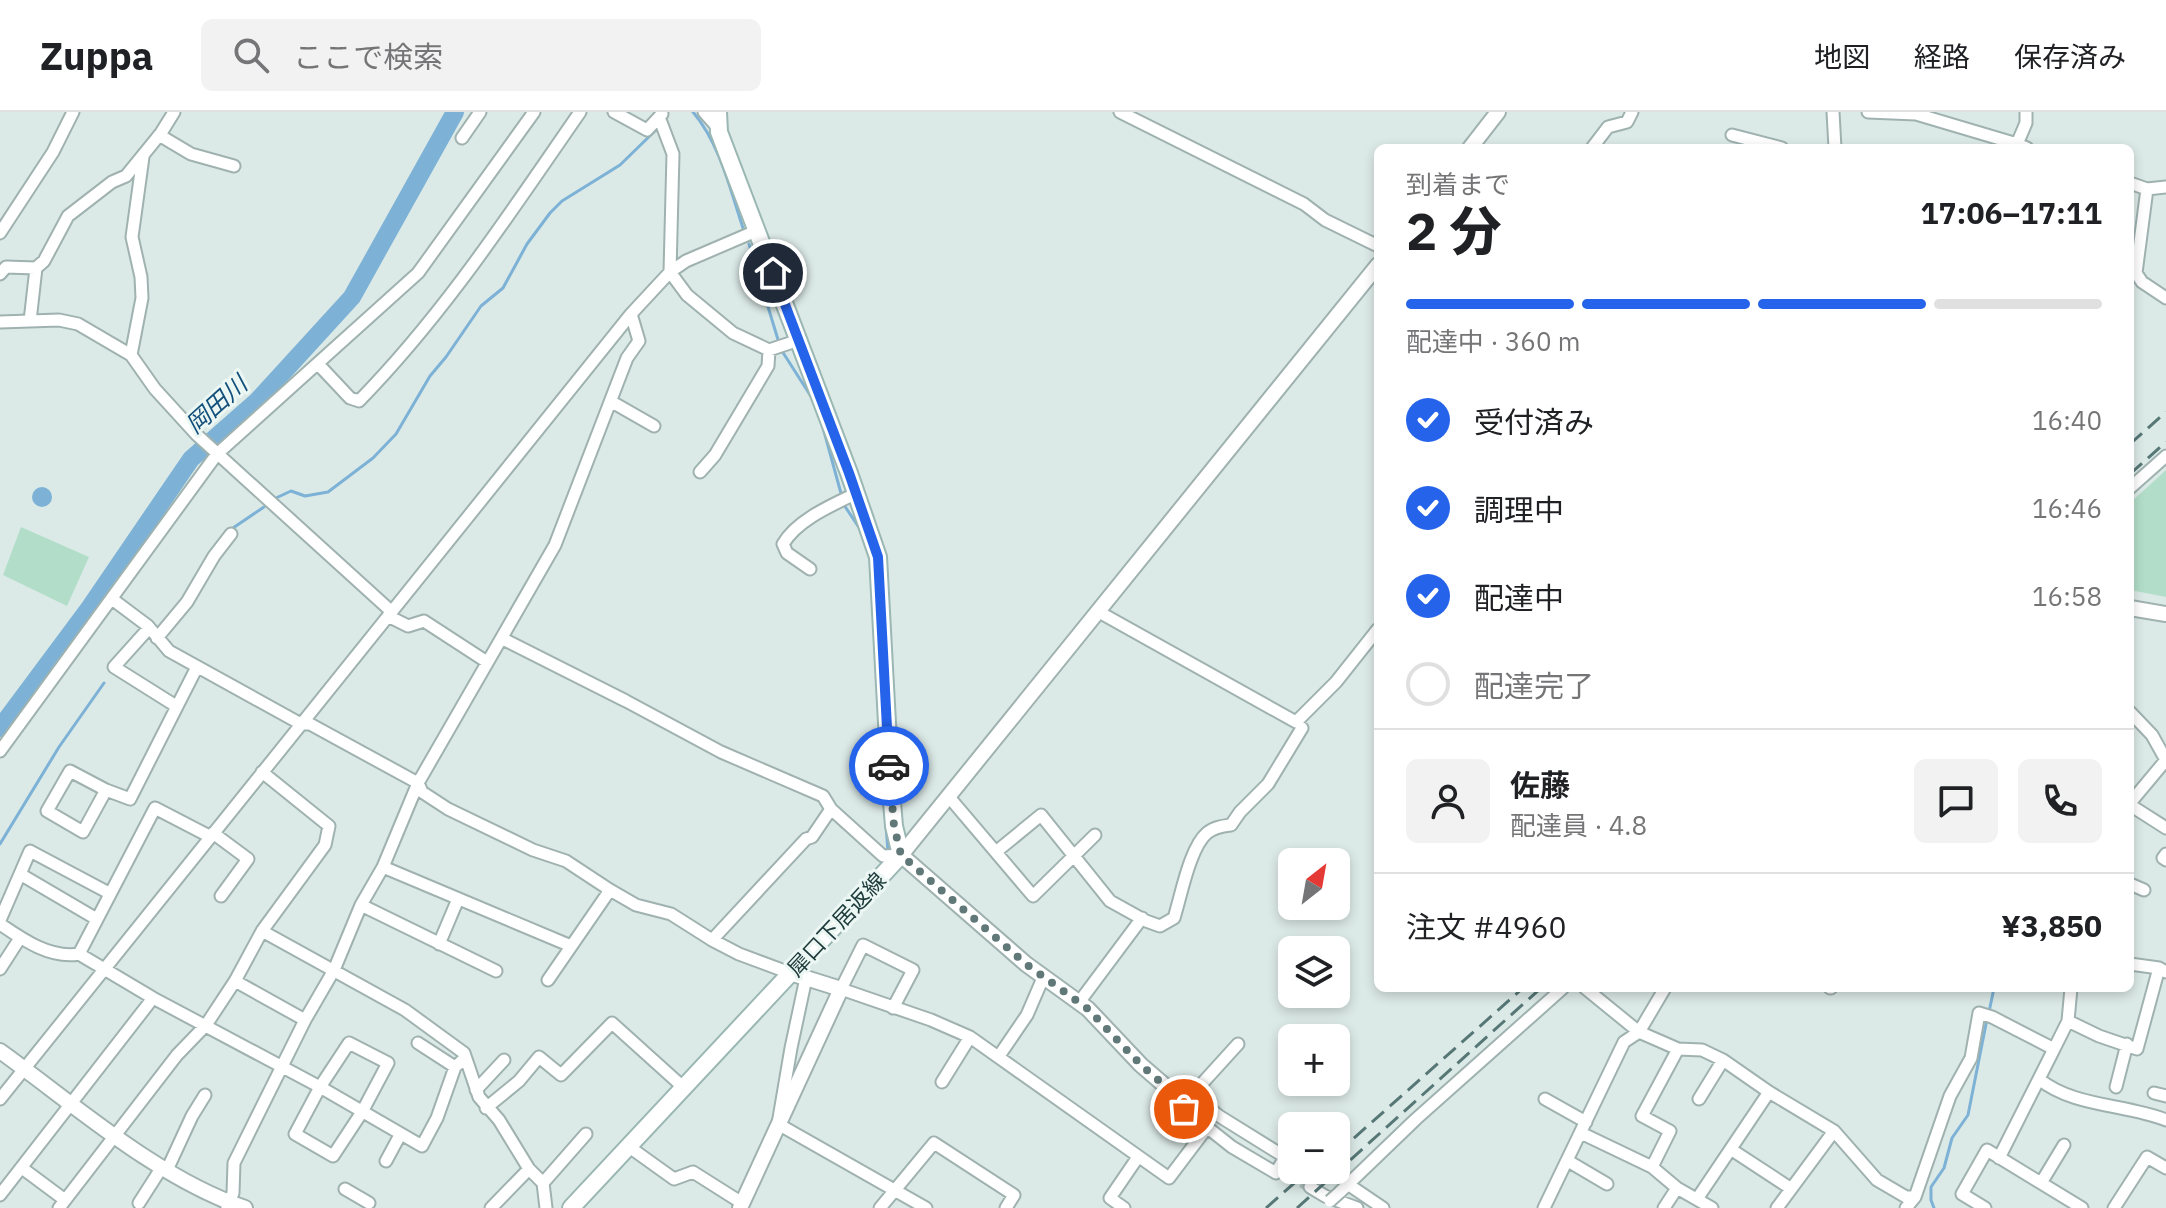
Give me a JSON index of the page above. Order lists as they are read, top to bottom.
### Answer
{
  "streets": {
    "main road": ["犀口下居返線"]
  },
  "water": ["岡田川"],
  "north": "top right",
  "page": {
    "header": "Zuppa",
    "search": "ここで検索",
    "nav": ["地図", "経路", "保存済み"],
    "heading": ["2 分", "到着まで", "17:06–17:11"],
    "panel": [
      "佐藤",
      "配達員 · 4.8",
      "注文 #4960",
      "¥3,850"
    ],
    "bar": "配達中 · 360 m",
    "list": [
      ["受付済み", "16:40"],
      ["調理中", "16:46"],
      ["配達中", "16:58"],
      "配達完了"
    ],
    "map_buttons": ["+", "−"]
  }
}
